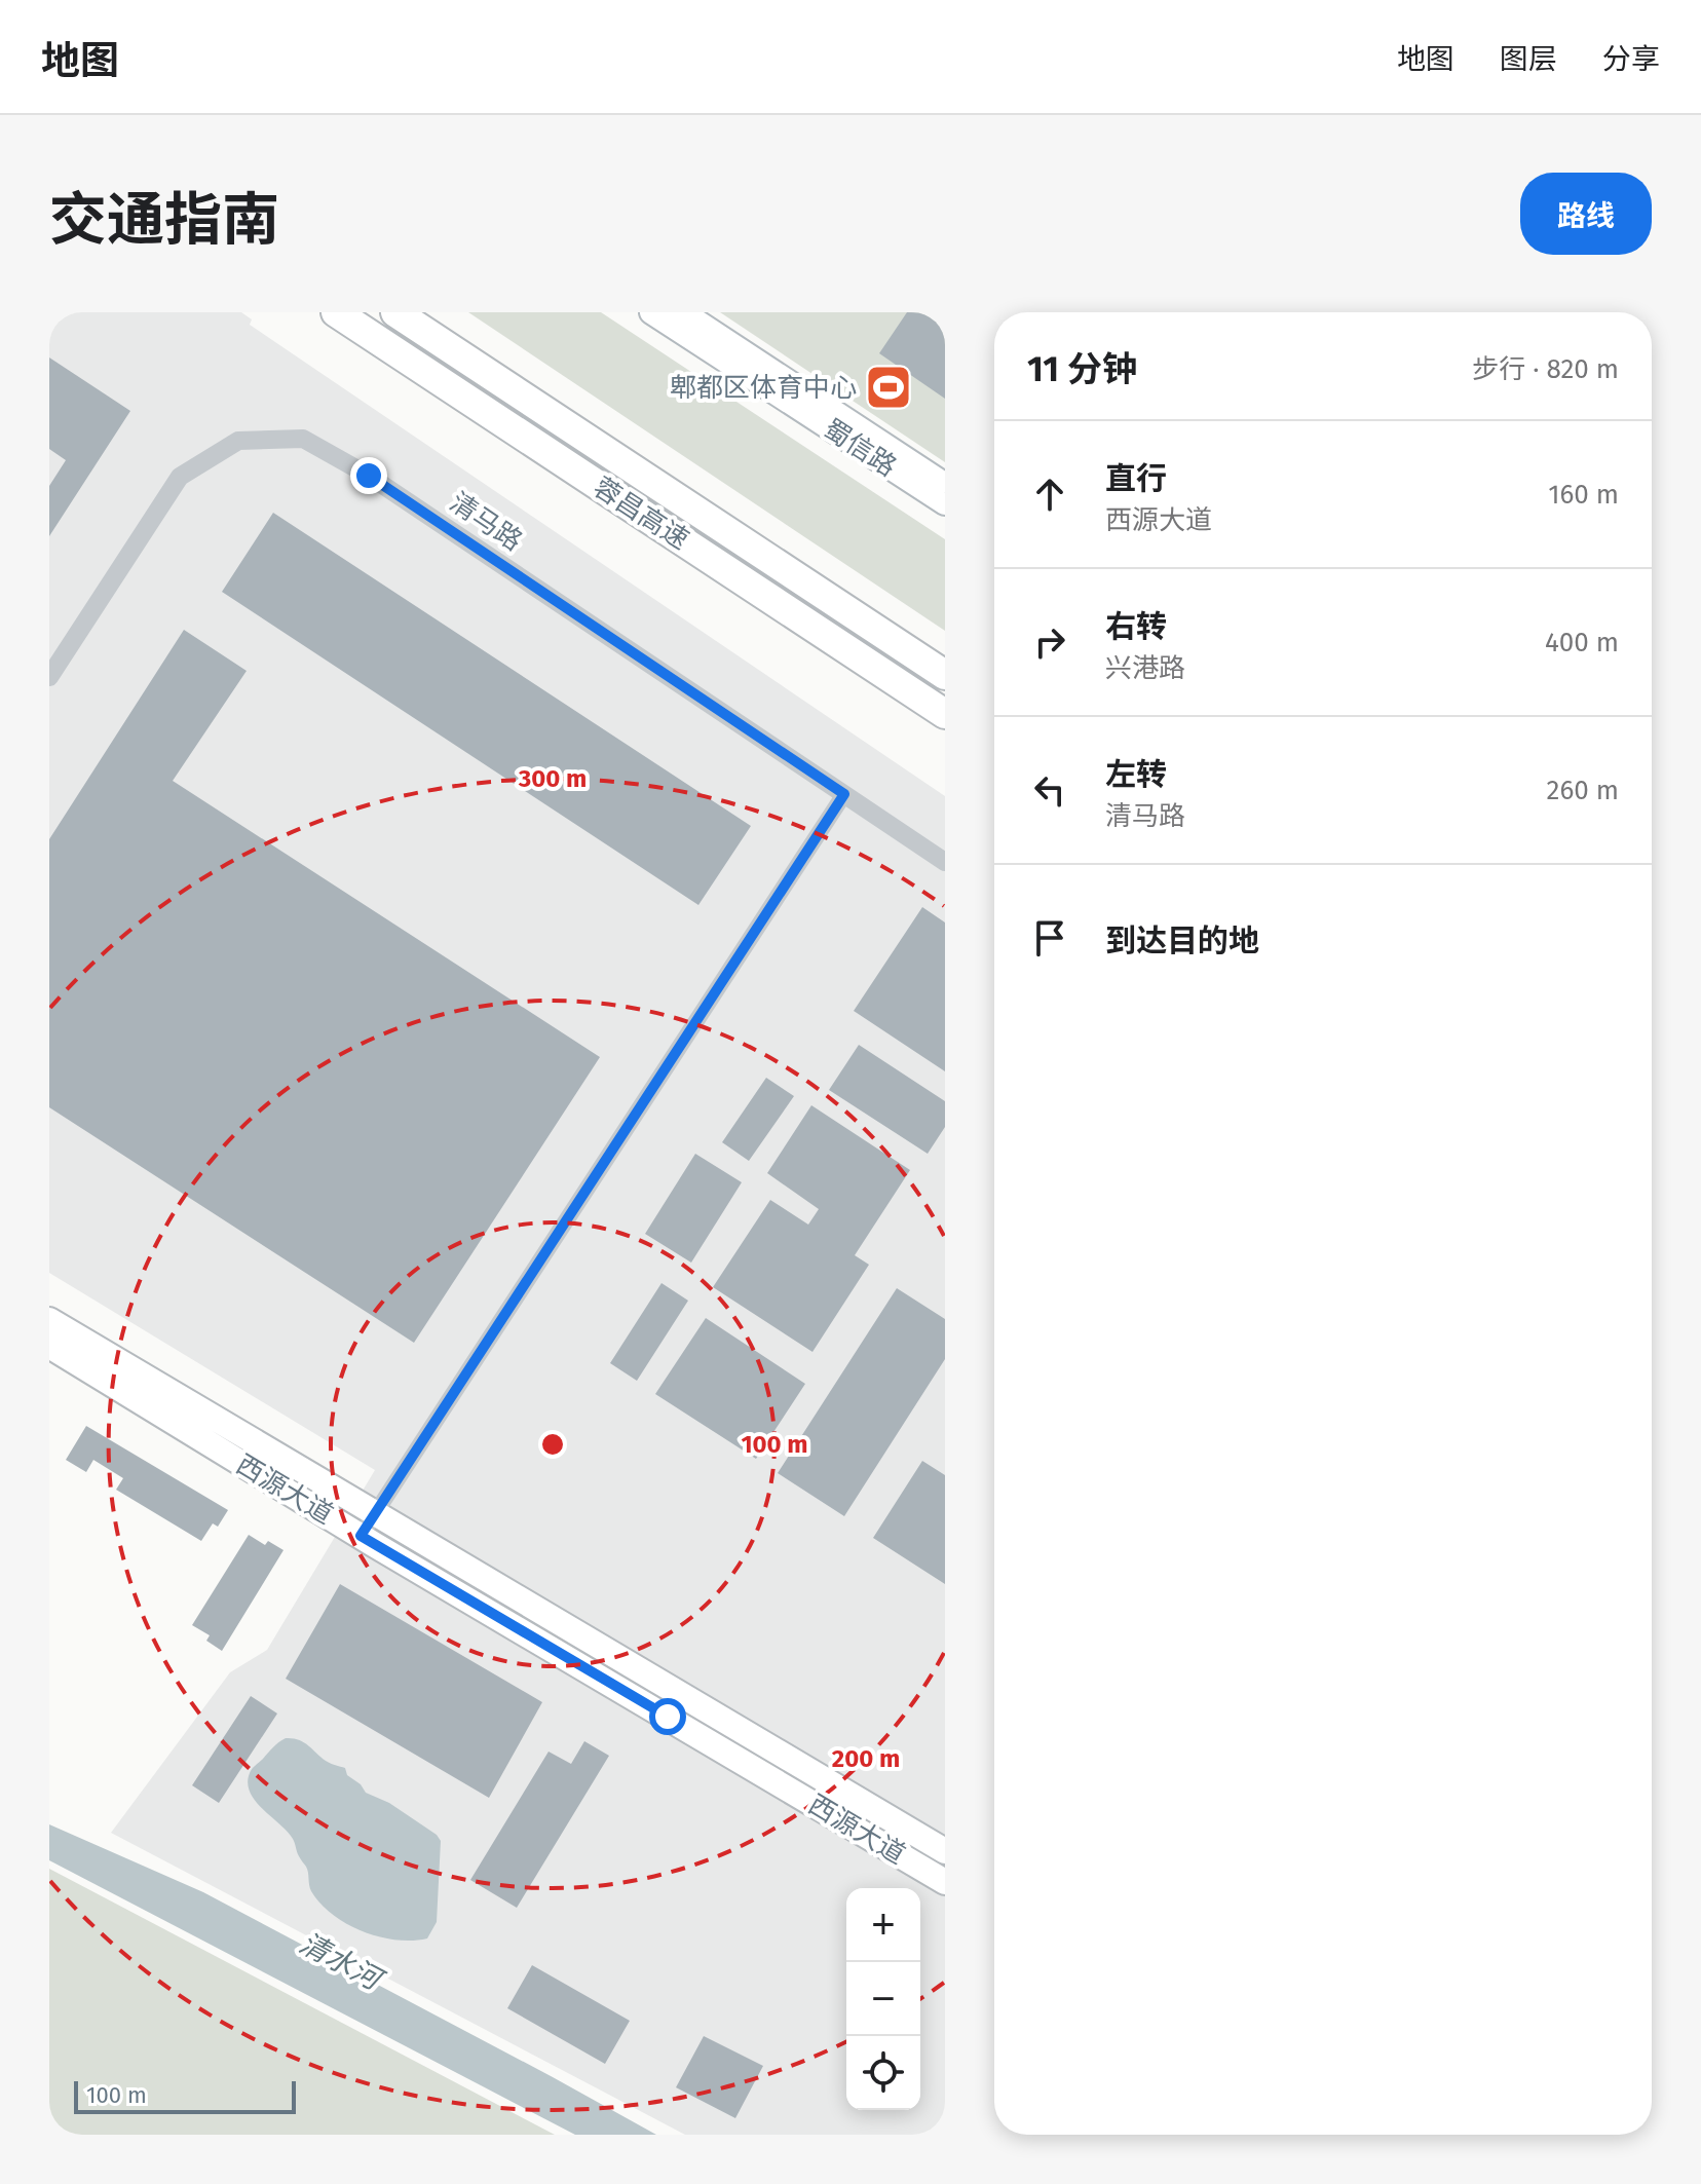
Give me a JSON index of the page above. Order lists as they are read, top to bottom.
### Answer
{
  "streets": {
    "highway": ["蓉昌高速"],
    "main road": ["蜀信路", "西源大道"],
    "street": ["清马路"]
  },
  "water": ["清水河"],
  "places": {
    "sports": ["郫都区体育中心"]
  },
  "scale_bar": "100 m",
  "page": {
    "header": "地图",
    "nav": ["地图", "图层", "分享"],
    "title": "交通指南",
    "buttons": "路线",
    "heading": ["11 分钟", "步行 · 820 m"],
    "list": [
      ["直行", "西源大道", "160 m"],
      ["右转", "兴港路", "400 m"],
      ["左转", "清马路", "260 m"],
      "到达目的地"
    ],
    "map_buttons": ["+", "−"],
    "scale": "100 m"
  },
  "rings": ["300 m", "100 m", "200 m"]
}
